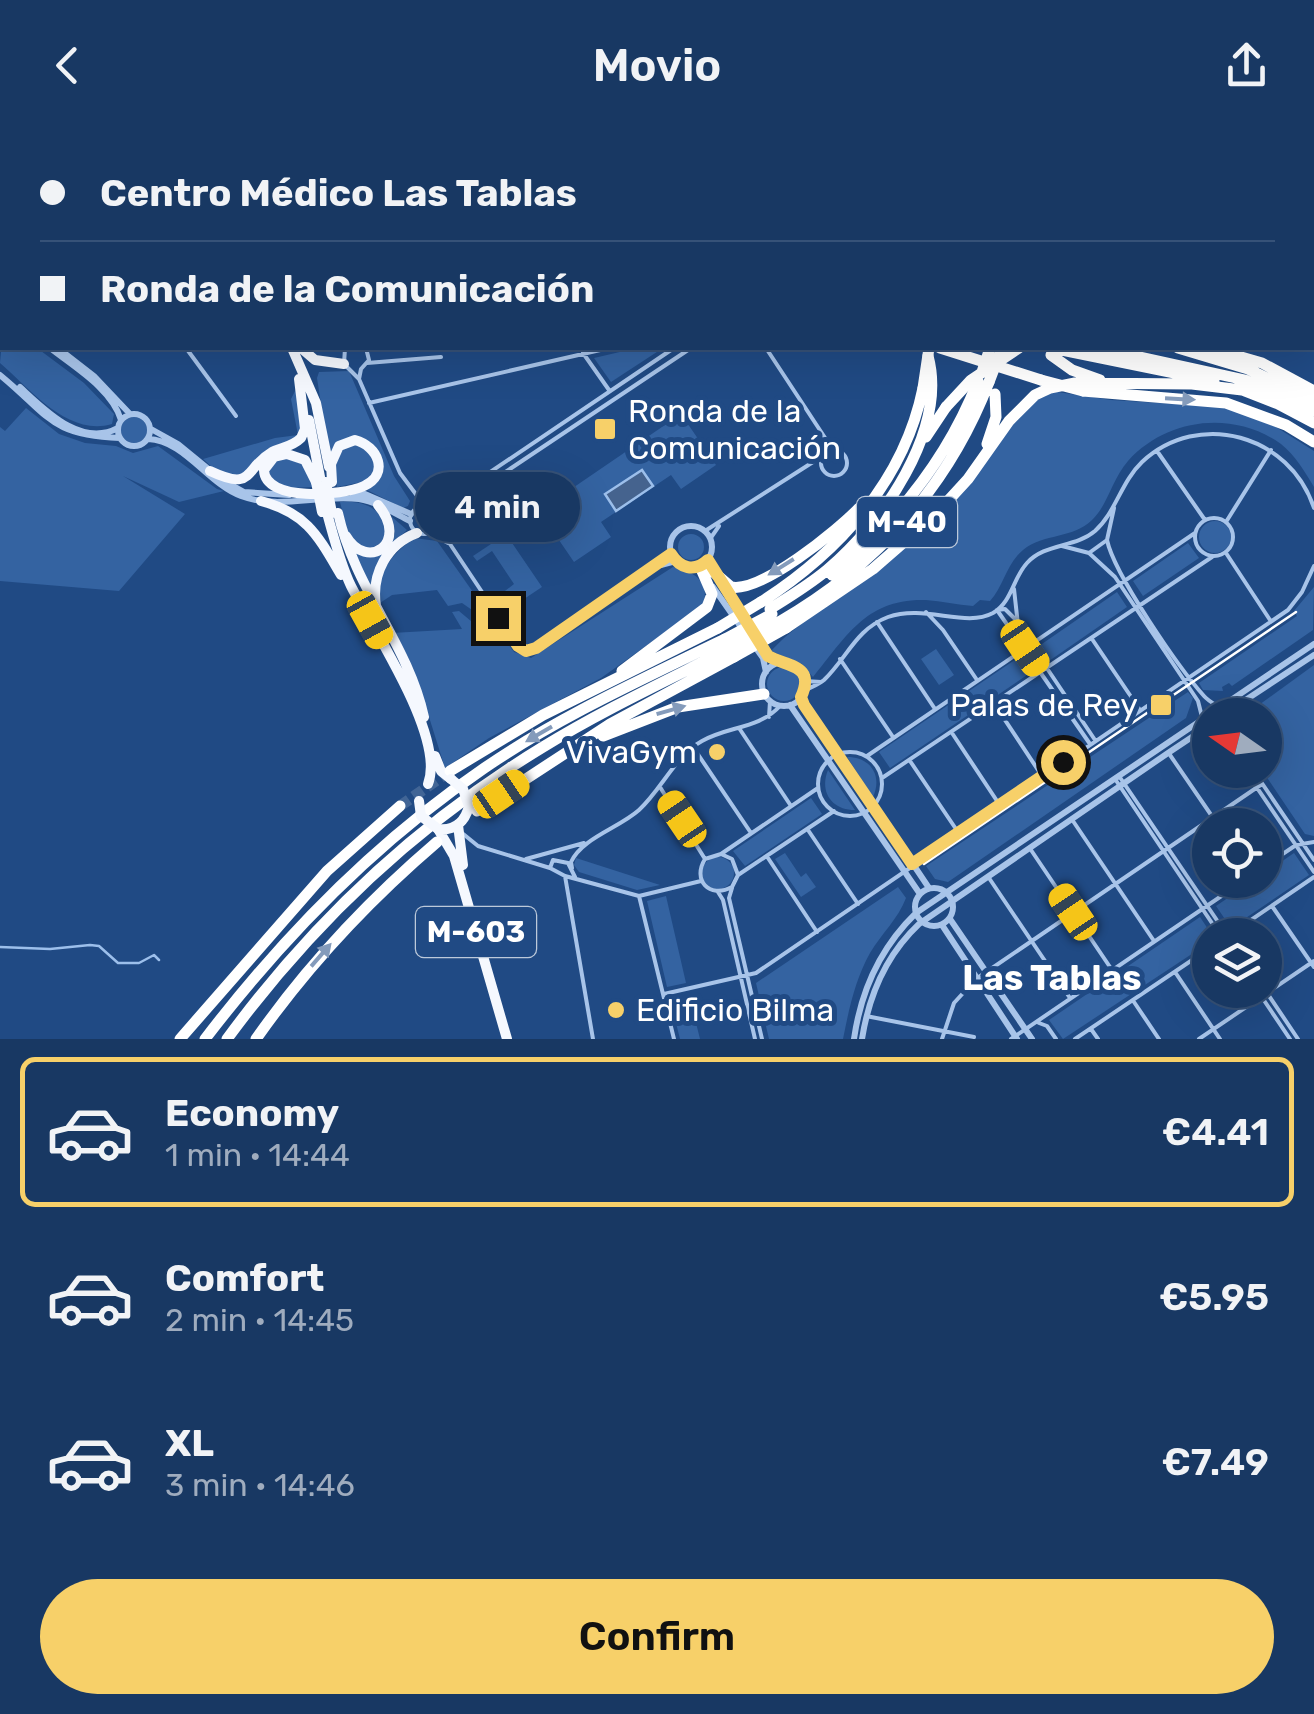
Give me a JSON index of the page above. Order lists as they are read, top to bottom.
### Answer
{
  "streets": {
    "highway": ["M-40", "M-603"]
  },
  "districts": ["Las Tablas"],
  "places": {
    "transit": ["Ronda de la Comunicación", "Palas de Rey"],
    "other": ["VivaGym", "Edificio Bilma"]
  },
  "north": "left",
  "page": {
    "header": "Movio",
    "banner": ["Centro Médico Las Tablas", "Ronda de la Comunicación"],
    "bubble": "4 min",
    "list": [
      {
        "name": "Economy",
        "note": "1 min · 14:44",
        "value": "€4.41"
      },
      {
        "name": "Comfort",
        "note": "2 min · 14:45",
        "value": "€5.95"
      },
      {
        "name": "XL",
        "note": "3 min · 14:46",
        "value": "€7.49"
      }
    ],
    "buttons": "Confirm"
  }
}
